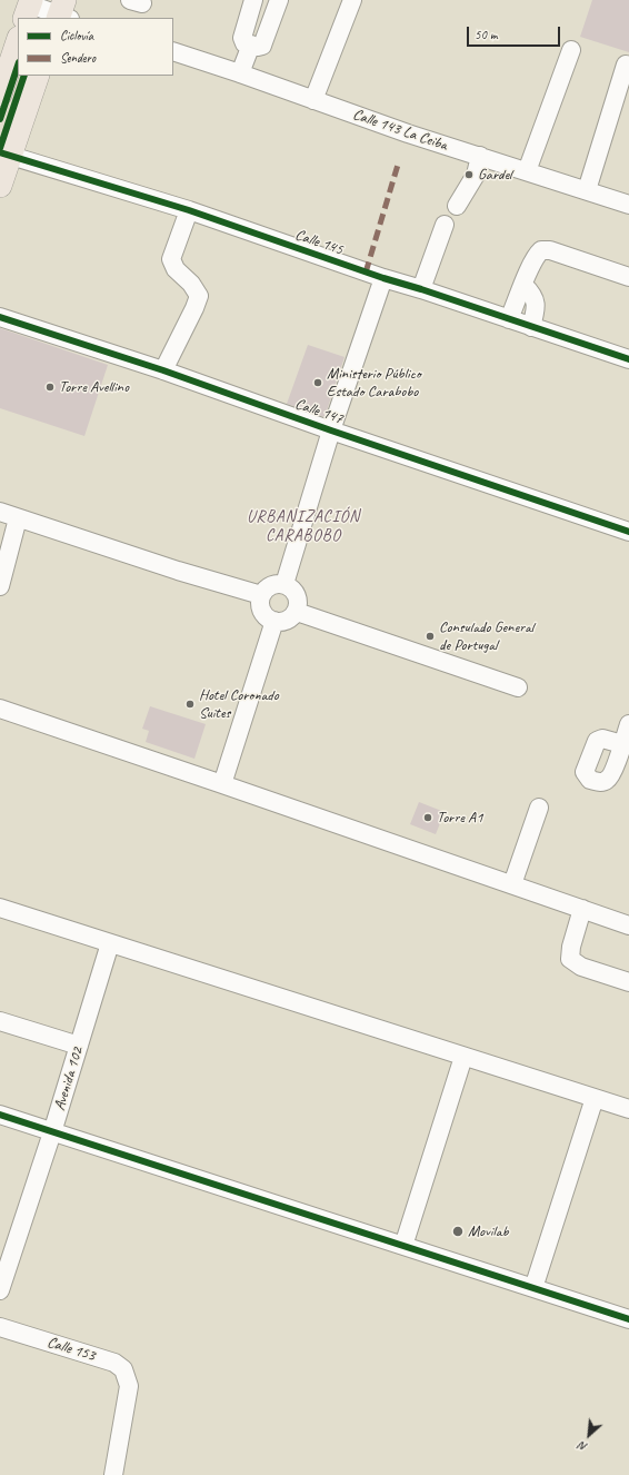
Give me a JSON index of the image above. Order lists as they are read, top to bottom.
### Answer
{
  "streets": {
    "street": [
      "Calle 143 La Ceiba",
      "Calle 145",
      "Calle 147",
      "Avenida 102",
      "Calle 153"
    ]
  },
  "districts": ["URBANIZACIÓN CARABOBO"],
  "places": [
    "Gardel",
    "Ministerio Público Estado Carabobo",
    "Torre Avellino",
    "Consulado General de Portugal",
    "Hotel Coronado Suites",
    "Torre A1",
    "Movilab"
  ],
  "legend": ["Ciclovía", "Sendero"],
  "scale_bar": "50 m",
  "north": "bottom left"
}
